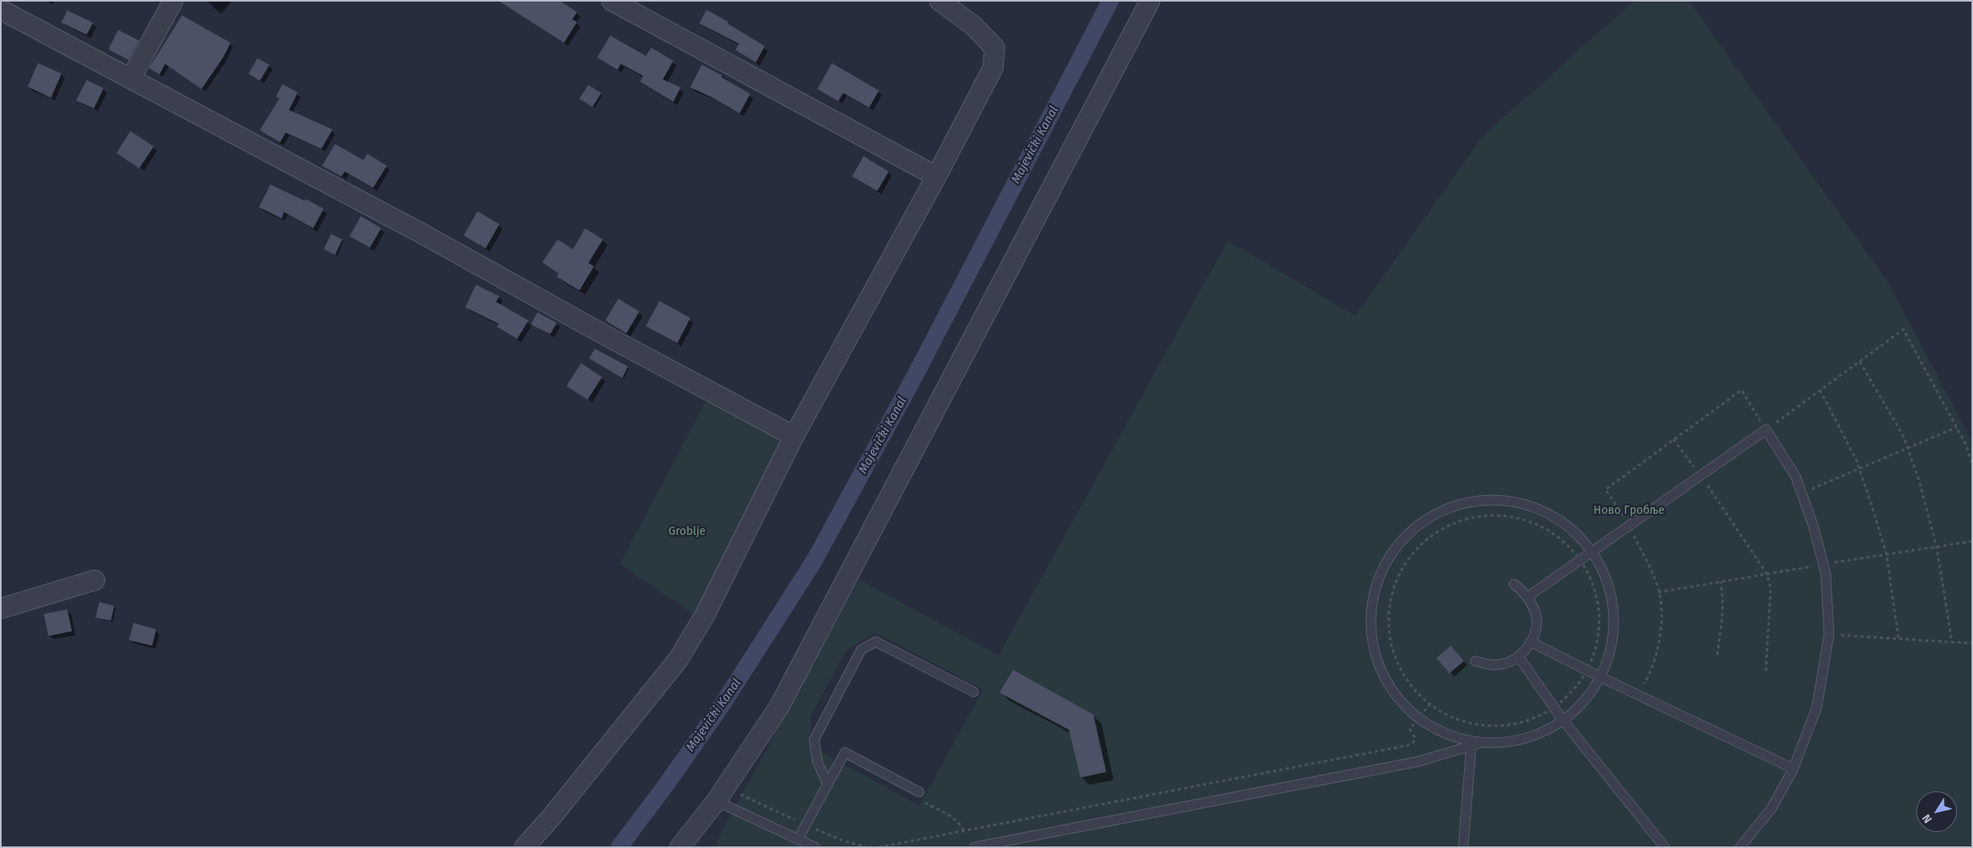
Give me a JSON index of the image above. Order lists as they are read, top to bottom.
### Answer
{
  "water": ["Majevički Kanal"],
  "parks": ["Ново Гробље", "Groblje"],
  "north": "bottom left"
}
